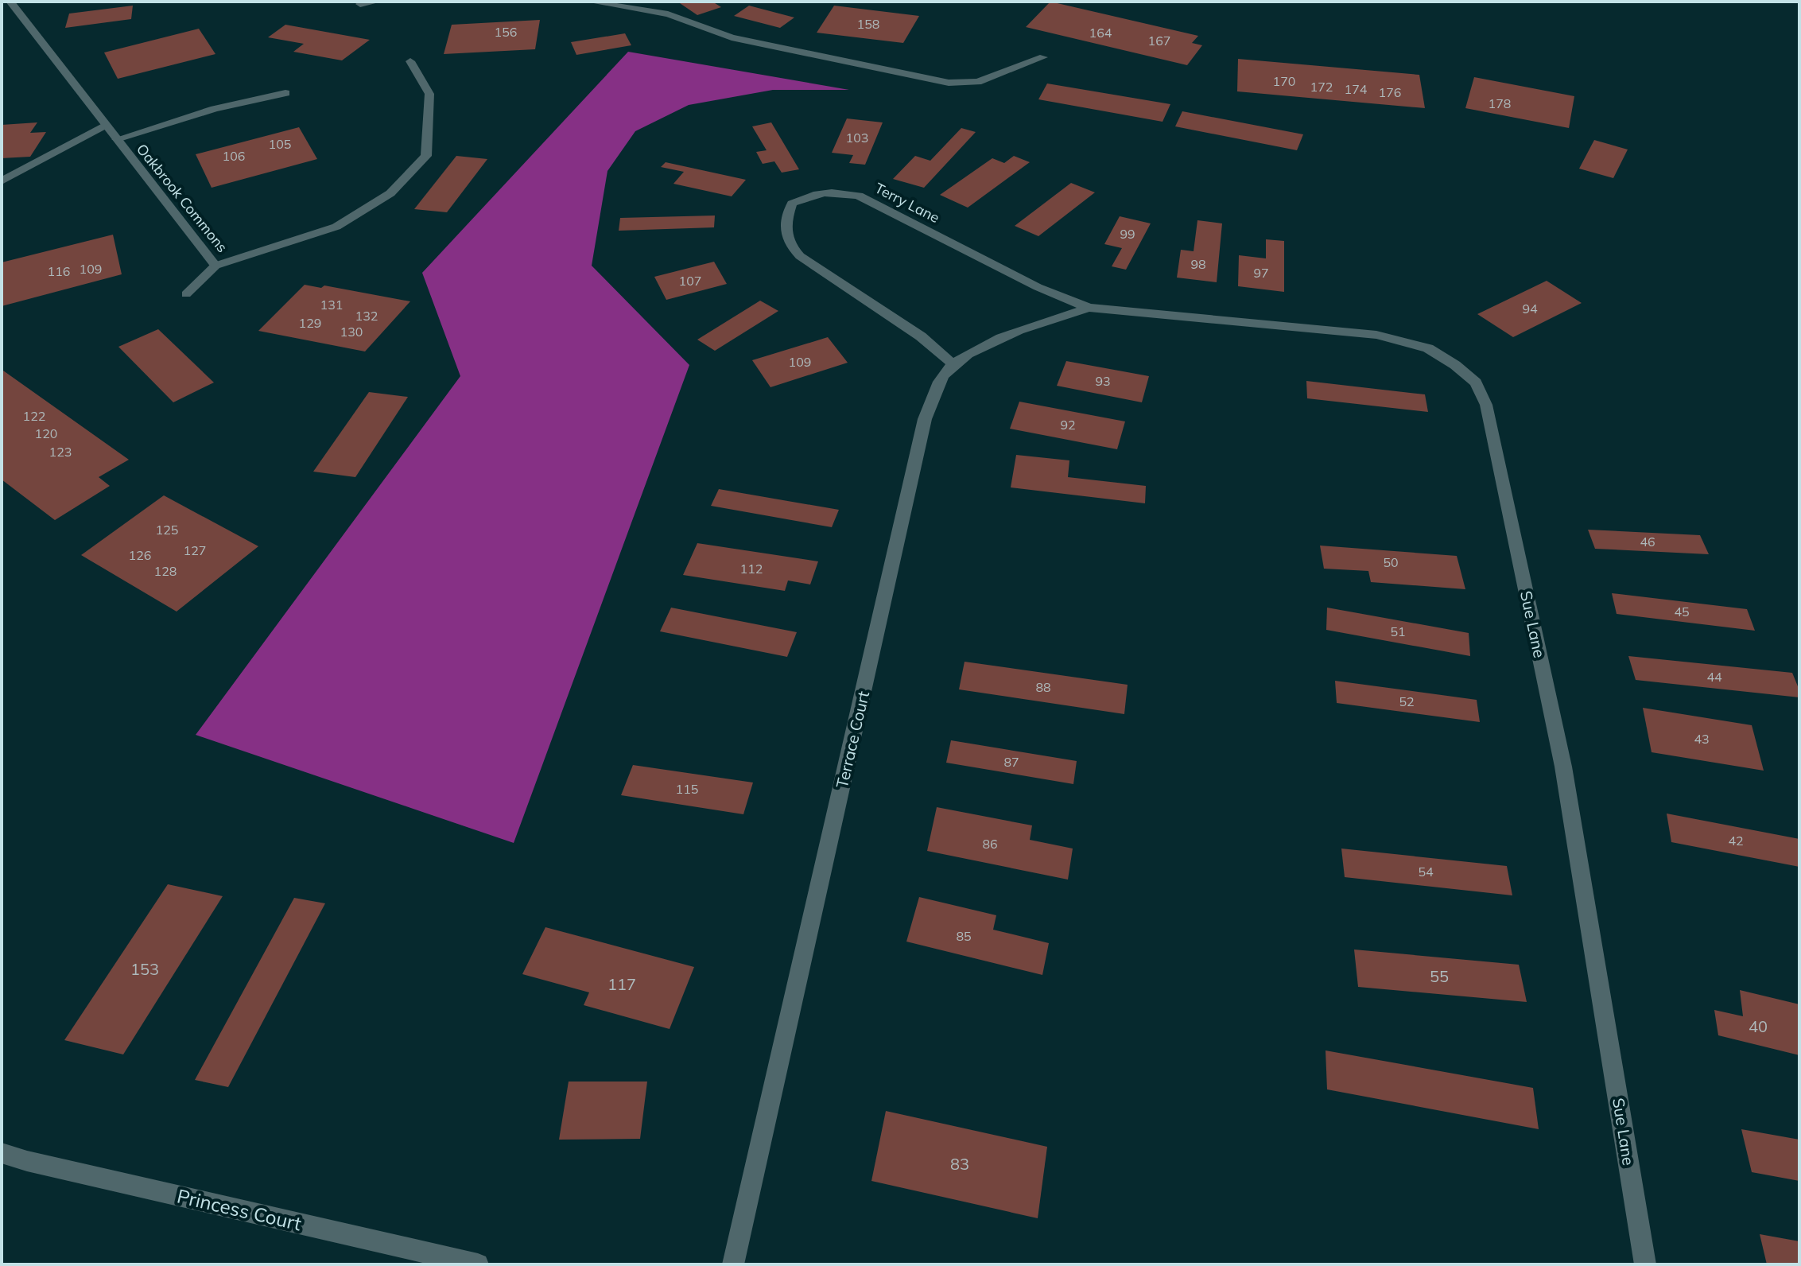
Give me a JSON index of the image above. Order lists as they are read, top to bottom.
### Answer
{
  "streets": {
    "street": [
      "Oakbrook Commons",
      "Terry Lane",
      "Sue Lane",
      "Terrace Court",
      "Princess Court"
    ]
  },
  "crossings": [
    ["Terry Lane", "Sue Lane"],
    ["Terry Lane", "Terrace Court"],
    ["Sue Lane", "Terrace Court"]
  ],
  "house_numbers": [
    "158",
    "156",
    "164",
    "167",
    "170",
    "172",
    "174",
    "176",
    "178",
    "103",
    "105",
    "106",
    "99",
    "98",
    "109",
    "116",
    "97",
    "107",
    "131",
    "94",
    "132",
    "129",
    "130",
    "109",
    "93",
    "122",
    "92",
    "120",
    "123",
    "125",
    "46",
    "127",
    "126",
    "50",
    "112",
    "128",
    "45",
    "51",
    "44",
    "88",
    "52",
    "43",
    "87",
    "115",
    "42",
    "86",
    "54",
    "85",
    "153",
    "55",
    "117",
    "40",
    "83"
  ]
}
